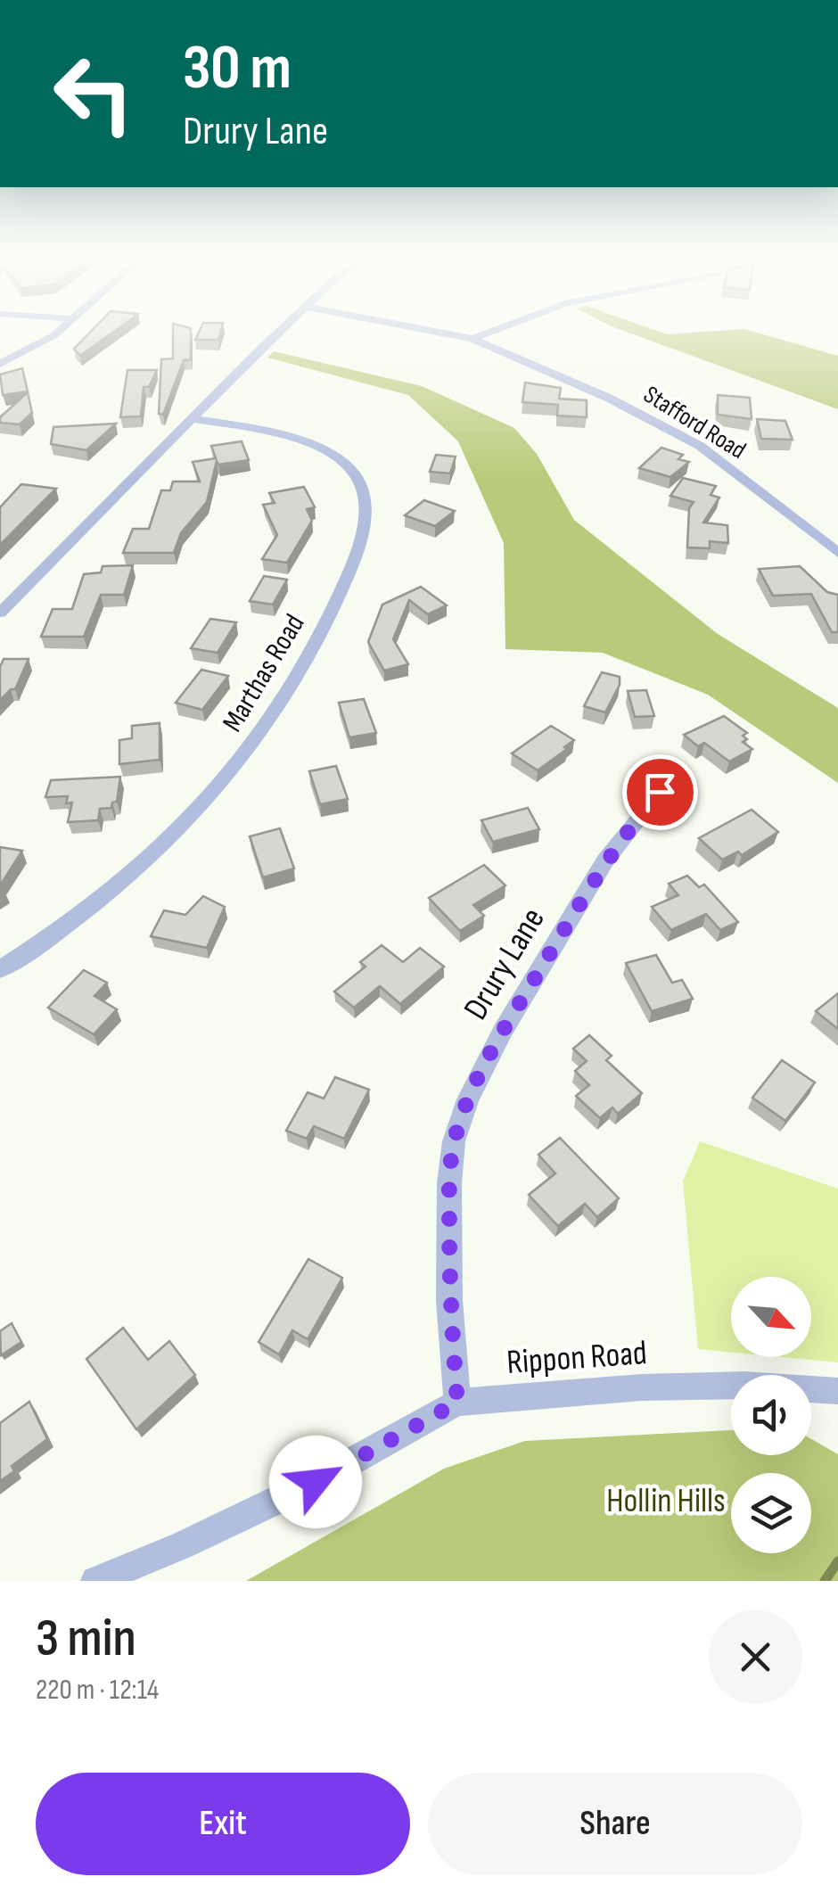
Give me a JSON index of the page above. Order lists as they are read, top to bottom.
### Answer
{
  "streets": {
    "street": [
      "Stafford Road",
      "Marthas Road",
      "Drury Lane",
      "Rippon Road"
    ]
  },
  "crossings": [
    ["Drury Lane", "Rippon Road"]
  ],
  "parks": ["Hollin Hills"],
  "north": "bottom right",
  "page": {
    "turn": ["30 m", "Drury Lane"],
    "heading": ["3 min", "220 m · 12:14"],
    "buttons": ["Exit", "Share"]
  }
}
